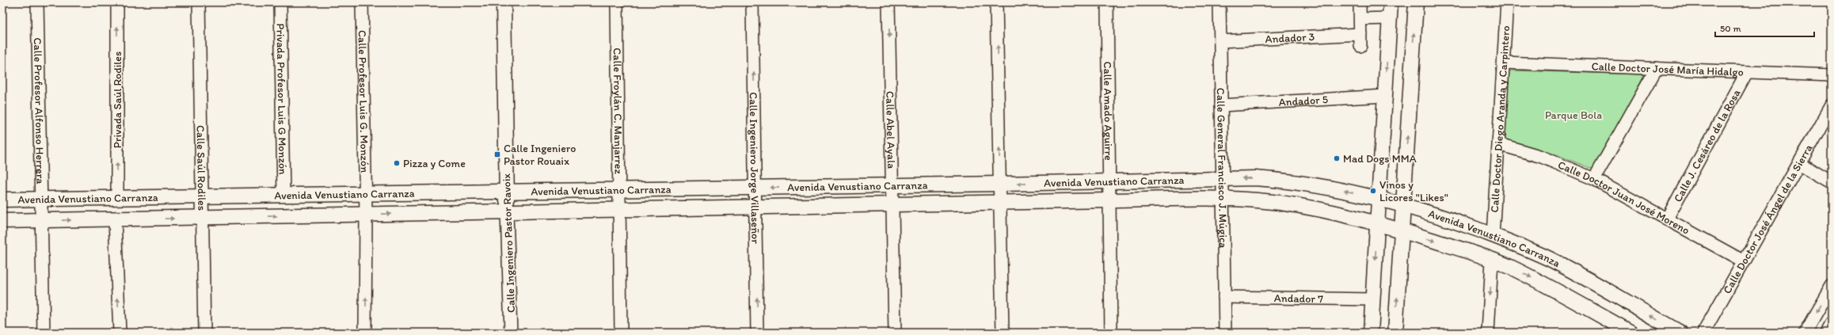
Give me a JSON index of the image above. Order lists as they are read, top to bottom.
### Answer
{
  "streets": {
    "street": [
      "Andador 3",
      "Calle Doctor José María Hidalgo",
      "Privada Profesor Luis G Monzón",
      "Privada Saúl Rodiles",
      "Andador 5",
      "Calle Profesor Luis G. Monzón",
      "Calle Froylán C. Manjarrez",
      "Calle Profesor Alfonso Herrera",
      "Calle Amado Aguirre",
      "Calle Doctor Diego Aranda y Carpintero",
      "Calle Abel Ayala",
      "Calle J. Cesáreo de la Rosa",
      "Calle Ingeniero Jorge Villaseñor",
      "Calle General Francisco J. Múgica",
      "Calle Saúl Rodiles",
      "Avenida Venustiano Carranza",
      "Calle Doctor Juan José Moreno",
      "Calle Doctor José Ángel de la Sierra",
      "Calle Ingeniero Pastor Ravoix",
      "Andador 7"
    ]
  },
  "crossings": [
    ["Andador 3", "Calle General Francisco J. Múgica"],
    ["Calle Doctor José María Hidalgo", "Calle Doctor Diego Aranda y Carpintero"],
    ["Calle Doctor José María Hidalgo", "Calle J. Cesáreo de la Rosa"],
    ["Privada Profesor Luis G Monzón", "Avenida Venustiano Carranza"],
    ["Privada Saúl Rodiles", "Avenida Venustiano Carranza"],
    ["Andador 5", "Calle General Francisco J. Múgica"],
    ["Calle Profesor Luis G. Monzón", "Avenida Venustiano Carranza"],
    ["Calle Froylán C. Manjarrez", "Avenida Venustiano Carranza"],
    ["Calle Profesor Alfonso Herrera", "Avenida Venustiano Carranza"],
    ["Calle Amado Aguirre", "Avenida Venustiano Carranza"],
    ["Calle Doctor Diego Aranda y Carpintero", "Avenida Venustiano Carranza"],
    ["Calle Doctor Diego Aranda y Carpintero", "Calle Doctor Juan José Moreno"],
    ["Calle Abel Ayala", "Avenida Venustiano Carranza"],
    ["Calle J. Cesáreo de la Rosa", "Calle Doctor Juan José Moreno"],
    ["Calle Ingeniero Jorge Villaseñor", "Avenida Venustiano Carranza"],
    ["Calle General Francisco J. Múgica", "Avenida Venustiano Carranza"],
    ["Calle General Francisco J. Múgica", "Andador 7"],
    ["Calle Saúl Rodiles", "Avenida Venustiano Carranza"],
    ["Avenida Venustiano Carranza", "Calle Ingeniero Pastor Ravoix"],
    ["Calle Doctor Juan José Moreno", "Calle Doctor José Ángel de la Sierra"]
  ],
  "one_way": [
    "Privada Saúl Rodiles",
    "Calle Profesor Luis G. Monzón",
    "Calle Abel Ayala",
    "Calle Ingeniero Jorge Villaseñor"
  ],
  "parks": ["Parque Bola"],
  "places": {
    "transit": ["Calle Ingeniero Pastor Rouaix"],
    "other": ["Mad Dogs MMA", "Pizza y Come", "Vinos y Licores \"Likes\""]
  },
  "scale_bar": "50 m"
}
